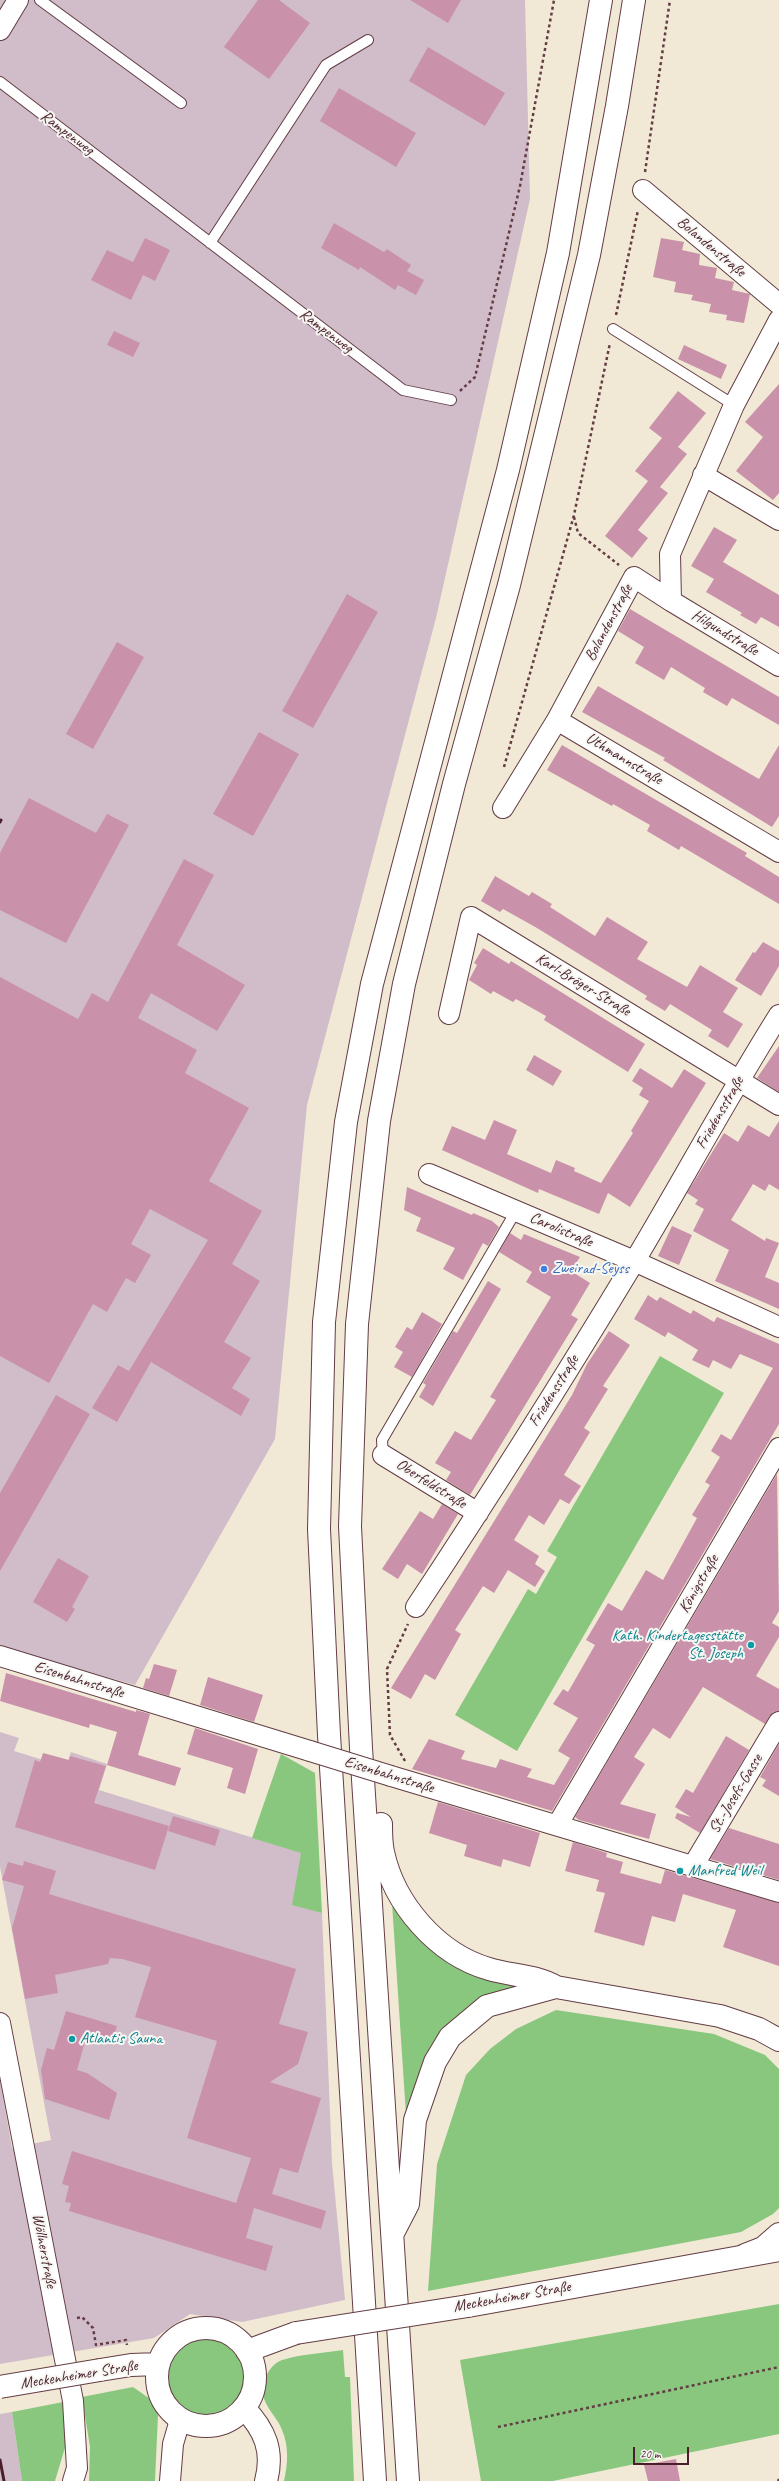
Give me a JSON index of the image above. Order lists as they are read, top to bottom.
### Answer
{
  "streets": {
    "main road": ["Meckenheimer Straße"],
    "street": [
      "Bolandenstraße",
      "Hilgundstraße",
      "Uthmannstraße",
      "Karl-Bröger-Straße",
      "Friedensstraße",
      "Carolistraße",
      "Oberfeldstraße",
      "Königstraße",
      "Eisenbahnstraße",
      "St.-Josefs-Gasse",
      "Wöllnerstraße"
    ],
    "lane": ["Rampenweg"]
  },
  "crossings": [
    ["Bolandenstraße", "Hilgundstraße"],
    ["Bolandenstraße", "Uthmannstraße"],
    ["Karl-Bröger-Straße", "Friedensstraße"],
    ["Friedensstraße", "Carolistraße"],
    ["Friedensstraße", "Oberfeldstraße"],
    ["Königstraße", "Eisenbahnstraße"],
    ["Eisenbahnstraße", "St.-Josefs-Gasse"]
  ],
  "places": [
    "Zweirad-Seyss",
    "Kath. Kindertagesstätte St. Joseph",
    "Manfred Weil",
    "Atlantis Sauna"
  ],
  "scale_bar": "20 m"
}
